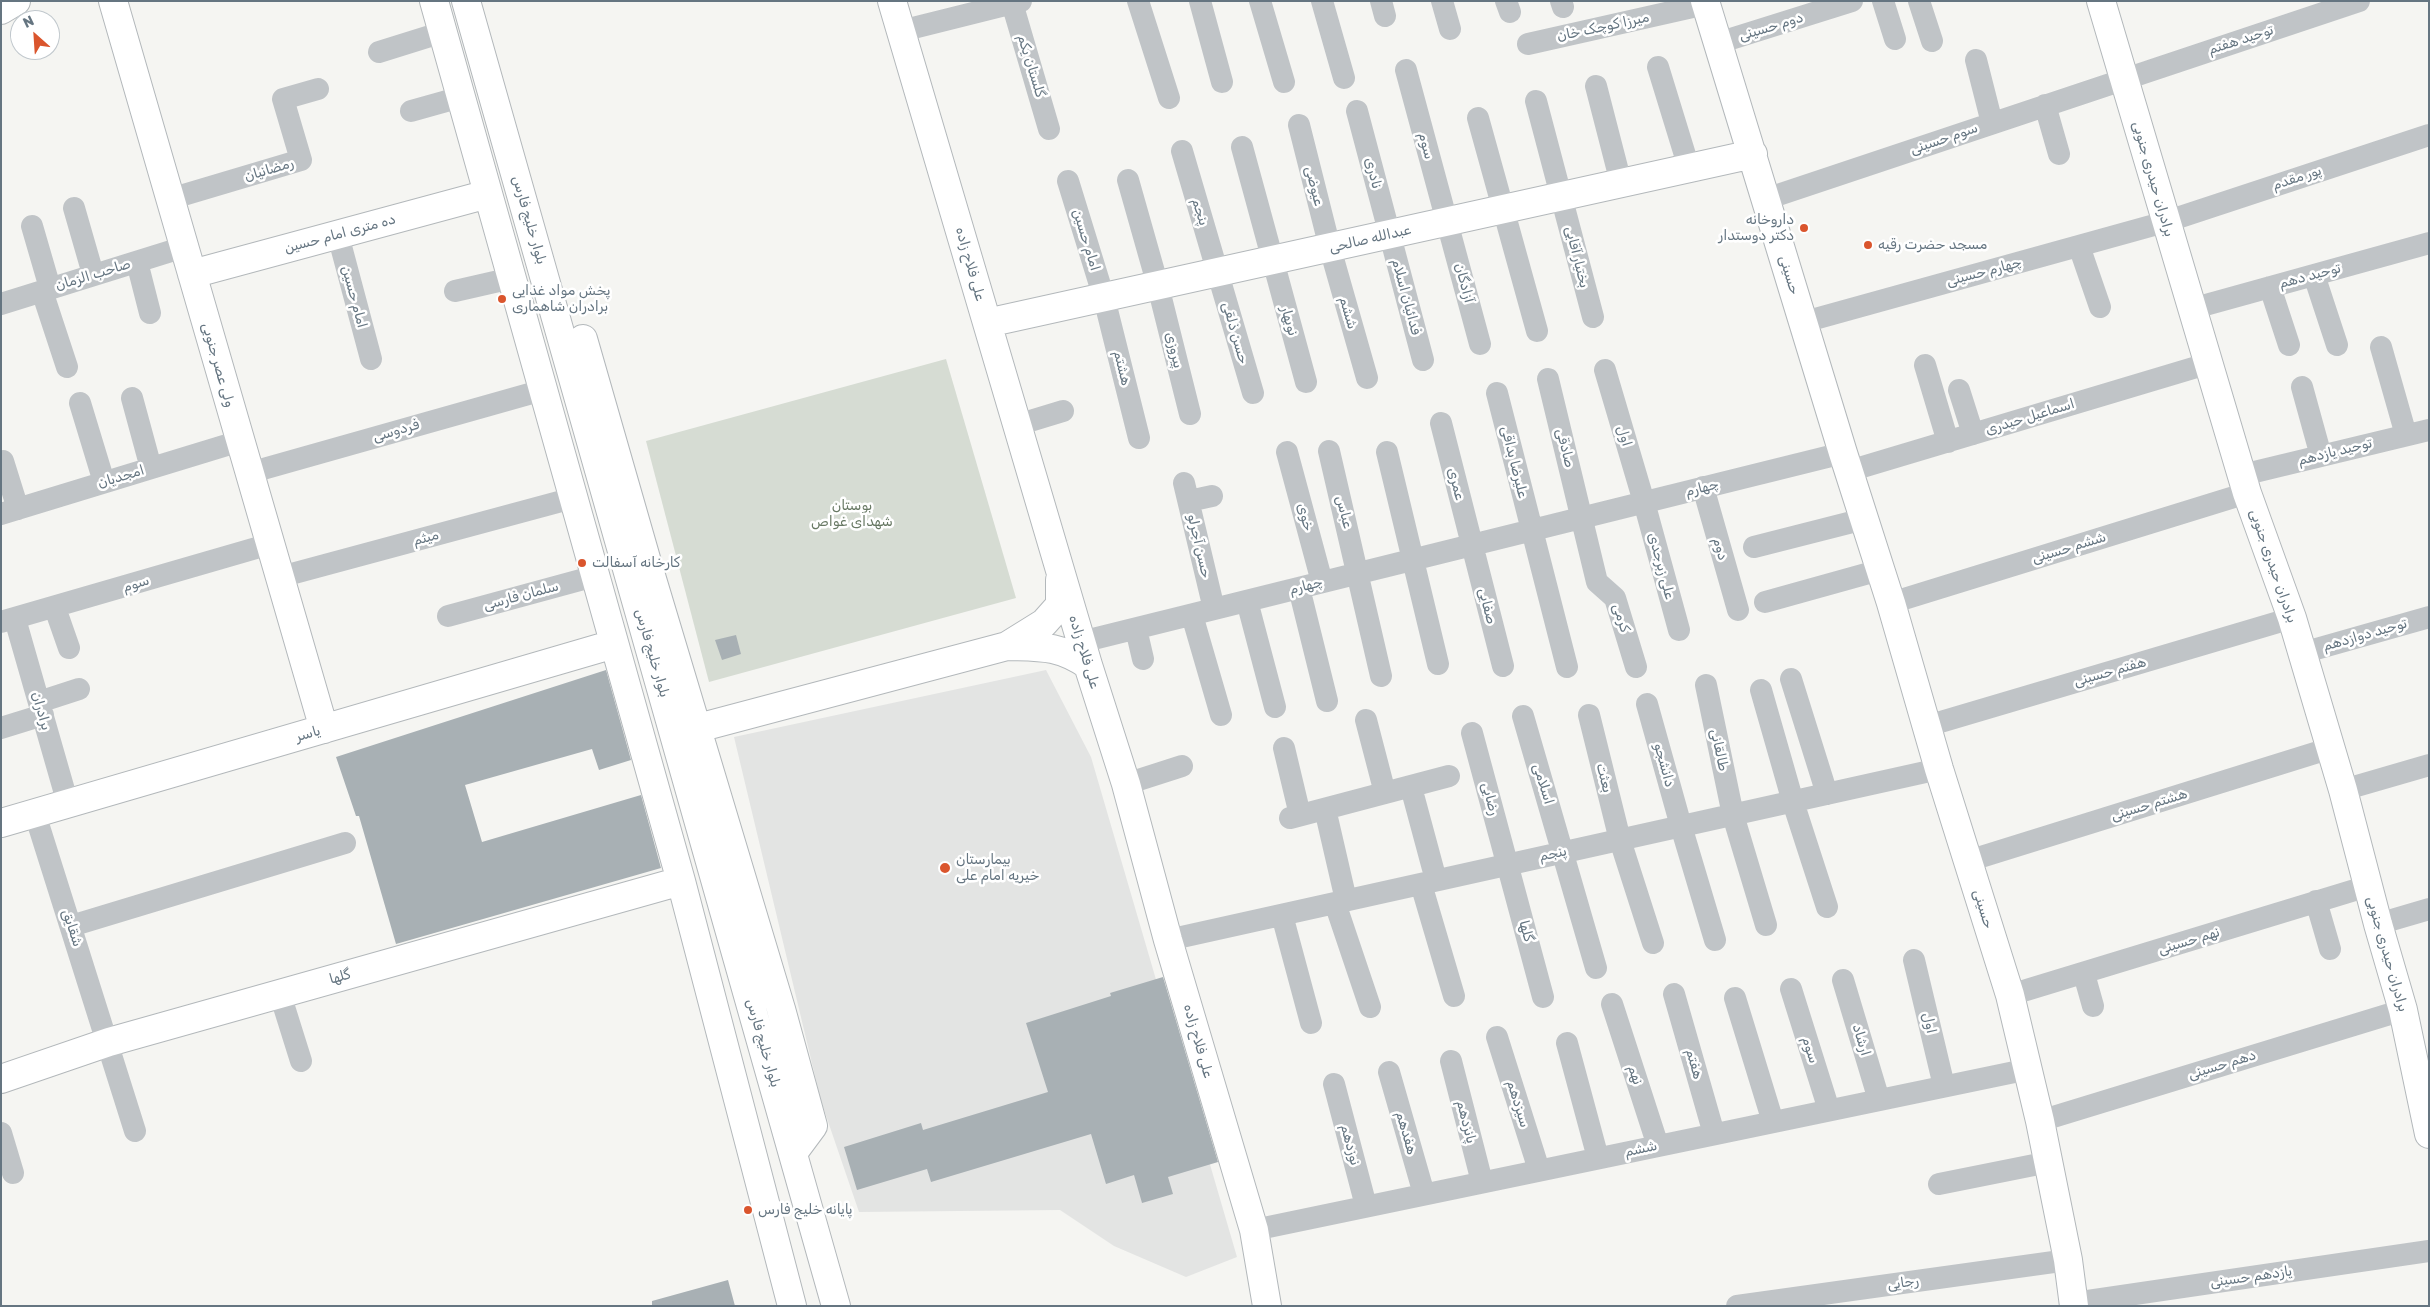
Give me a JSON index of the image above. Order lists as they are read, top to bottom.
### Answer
{
  "streets": {
    "street": [
      "میرزا کوچک خان",
      "دوم حسینی",
      "توحید هفتم",
      "گلستان یکم",
      "سوم حسینی",
      "سوم",
      "رمضانیان",
      "نادری",
      "پور مقدم",
      "برادران حیدری جنوبی",
      "عیوضی",
      "پنجم",
      "بلوار خلیج فارس",
      "ده متری امام حسین",
      "عبدالله صالحی",
      "امام حسین",
      "بختیار آقایی",
      "علی فلاح زاده",
      "چهارم حسینی",
      "صاحب الزمان",
      "حسینی",
      "توحید دهم",
      "آزادگان",
      "فدائیان اسلام",
      "ششم",
      "نوبهار",
      "حسن ذلقی",
      "پیروزی",
      "ولی عصر جنوبی",
      "هشتم",
      "اسماعیل حیدری",
      "فردوسی",
      "اول",
      "صادقی",
      "توحید یازدهم",
      "علیرضا بداقی",
      "امجدیان",
      "عمری",
      "چهارم",
      "عباس",
      "خوی",
      "میثم",
      "حسن آجرلو",
      "ششم حسینی",
      "دوم",
      "علی زبرجدی",
      "سلمان فارسی",
      "صفایی",
      "کرمی",
      "توحید دوازدهم",
      "هفتم حسینی",
      "برادران",
      "یاسر",
      "طالقانی",
      "دانشجو",
      "بعثت",
      "اسلامی",
      "رضایی",
      "هشتم حسینی",
      "شقایق",
      "گلها",
      "نهم حسینی",
      "ارشاد",
      "هفتم",
      "دهم حسینی",
      "نهم",
      "سیزدهم",
      "پانزدهم",
      "هفدهم",
      "نوزدهم",
      "یازدهم حسینی",
      "رجایی"
    ]
  },
  "crossings": [
    ["میرزا کوچک خان", "حسینی"],
    ["دوم حسینی", "حسینی"],
    ["توحید هفتم", "سوم حسینی"],
    ["توحید هفتم", "برادران حیدری جنوبی"],
    ["سوم حسینی", "برادران حیدری جنوبی"],
    ["سوم حسینی", "حسینی"],
    ["سوم", "عبدالله صالحی"],
    ["سوم", "آزادگان"],
    ["سوم", "ششم"],
    ["سوم", "ولی عصر جنوبی"],
    ["سوم", "برادران"],
    ["رمضانیان", "ولی عصر جنوبی"],
    ["نادری", "عبدالله صالحی"],
    ["نادری", "فدائیان اسلام"],
    ["پور مقدم", "برادران حیدری جنوبی"],
    ["پور مقدم", "چهارم حسینی"],
    ["برادران حیدری جنوبی", "چهارم حسینی"],
    ["برادران حیدری جنوبی", "توحید دهم"],
    ["برادران حیدری جنوبی", "اسماعیل حیدری"],
    ["برادران حیدری جنوبی", "توحید یازدهم"],
    ["برادران حیدری جنوبی", "ششم حسینی"],
    ["برادران حیدری جنوبی", "توحید دوازدهم"],
    ["برادران حیدری جنوبی", "هفتم حسینی"],
    ["برادران حیدری جنوبی", "هشتم حسینی"],
    ["برادران حیدری جنوبی", "نهم حسینی"],
    ["برادران حیدری جنوبی", "دهم حسینی"],
    ["عیوضی", "عبدالله صالحی"],
    ["عیوضی", "ششم"],
    ["پنجم", "عبدالله صالحی"],
    ["پنجم", "علی فلاح زاده"],
    ["پنجم", "حسینی"],
    ["پنجم", "حسن ذلقی"],
    ["پنجم", "طالقانی"],
    ["پنجم", "دانشجو"],
    ["پنجم", "بعثت"],
    ["پنجم", "اسلامی"],
    ["پنجم", "رضایی"],
    ["پنجم", "گلها"],
    ["ده متری امام حسین", "امام حسین"],
    ["ده متری امام حسین", "ولی عصر جنوبی"],
    ["عبدالله صالحی", "امام حسین"],
    ["عبدالله صالحی", "بختیار آقایی"],
    ["عبدالله صالحی", "علی فلاح زاده"],
    ["عبدالله صالحی", "حسینی"],
    ["عبدالله صالحی", "آزادگان"],
    ["عبدالله صالحی", "فدائیان اسلام"],
    ["عبدالله صالحی", "ششم"],
    ["عبدالله صالحی", "نوبهار"],
    ["عبدالله صالحی", "حسن ذلقی"],
    ["عبدالله صالحی", "پیروزی"],
    ["عبدالله صالحی", "هشتم"],
    ["امام حسین", "هشتم"],
    ["علی فلاح زاده", "ششم"],
    ["علی فلاح زاده", "چهارم"],
    ["چهارم حسینی", "حسینی"],
    ["صاحب الزمان", "ولی عصر جنوبی"],
    ["حسینی", "ششم"],
    ["حسینی", "اسماعیل حیدری"],
    ["حسینی", "چهارم"],
    ["حسینی", "ششم حسینی"],
    ["حسینی", "هفتم حسینی"],
    ["حسینی", "هشتم حسینی"],
    ["حسینی", "نهم حسینی"],
    ["حسینی", "دهم حسینی"],
    ["حسینی", "یازدهم حسینی"],
    ["حسینی", "رجایی"],
    ["ششم", "اول"],
    ["ششم", "ارشاد"],
    ["ششم", "هفتم"],
    ["ششم", "نهم"],
    ["ششم", "سیزدهم"],
    ["ششم", "پانزدهم"],
    ["ششم", "هفدهم"],
    ["ششم", "نوزدهم"],
    ["ولی عصر جنوبی", "فردوسی"],
    ["ولی عصر جنوبی", "امجدیان"],
    ["ولی عصر جنوبی", "میثم"],
    ["ولی عصر جنوبی", "یاسر"],
    ["اسماعیل حیدری", "چهارم"],
    ["اول", "چهارم"],
    ["اول", "علی زبرجدی"],
    ["صادقی", "چهارم"],
    ["صادقی", "کرمی"],
    ["توحید یازدهم", "ششم حسینی"],
    ["علیرضا بداقی", "چهارم"],
    ["عمری", "چهارم"],
    ["عمری", "صفایی"],
    ["چهارم", "عباس"],
    ["چهارم", "خوی"],
    ["چهارم", "حسن آجرلو"],
    ["چهارم", "دوم"],
    ["چهارم", "علی زبرجدی"],
    ["چهارم", "صفایی"],
    ["چهارم", "کرمی"],
    ["برادران", "یاسر"],
    ["یاسر", "شقایق"],
    ["رضایی", "گلها"],
    ["شقایق", "گلها"]
  ],
  "parks": ["بوستان شهدای غواص"],
  "places": [
    "داروخانه دکتر دوستدار",
    "مسجد حضرت رقیه",
    "پخش مواد غذایی برادران شاهماری",
    "کارخانه آسفالت",
    "بیمارستان خیریه امام علی",
    "پایانه خلیج فارس"
  ],
  "north": "top left"
}
